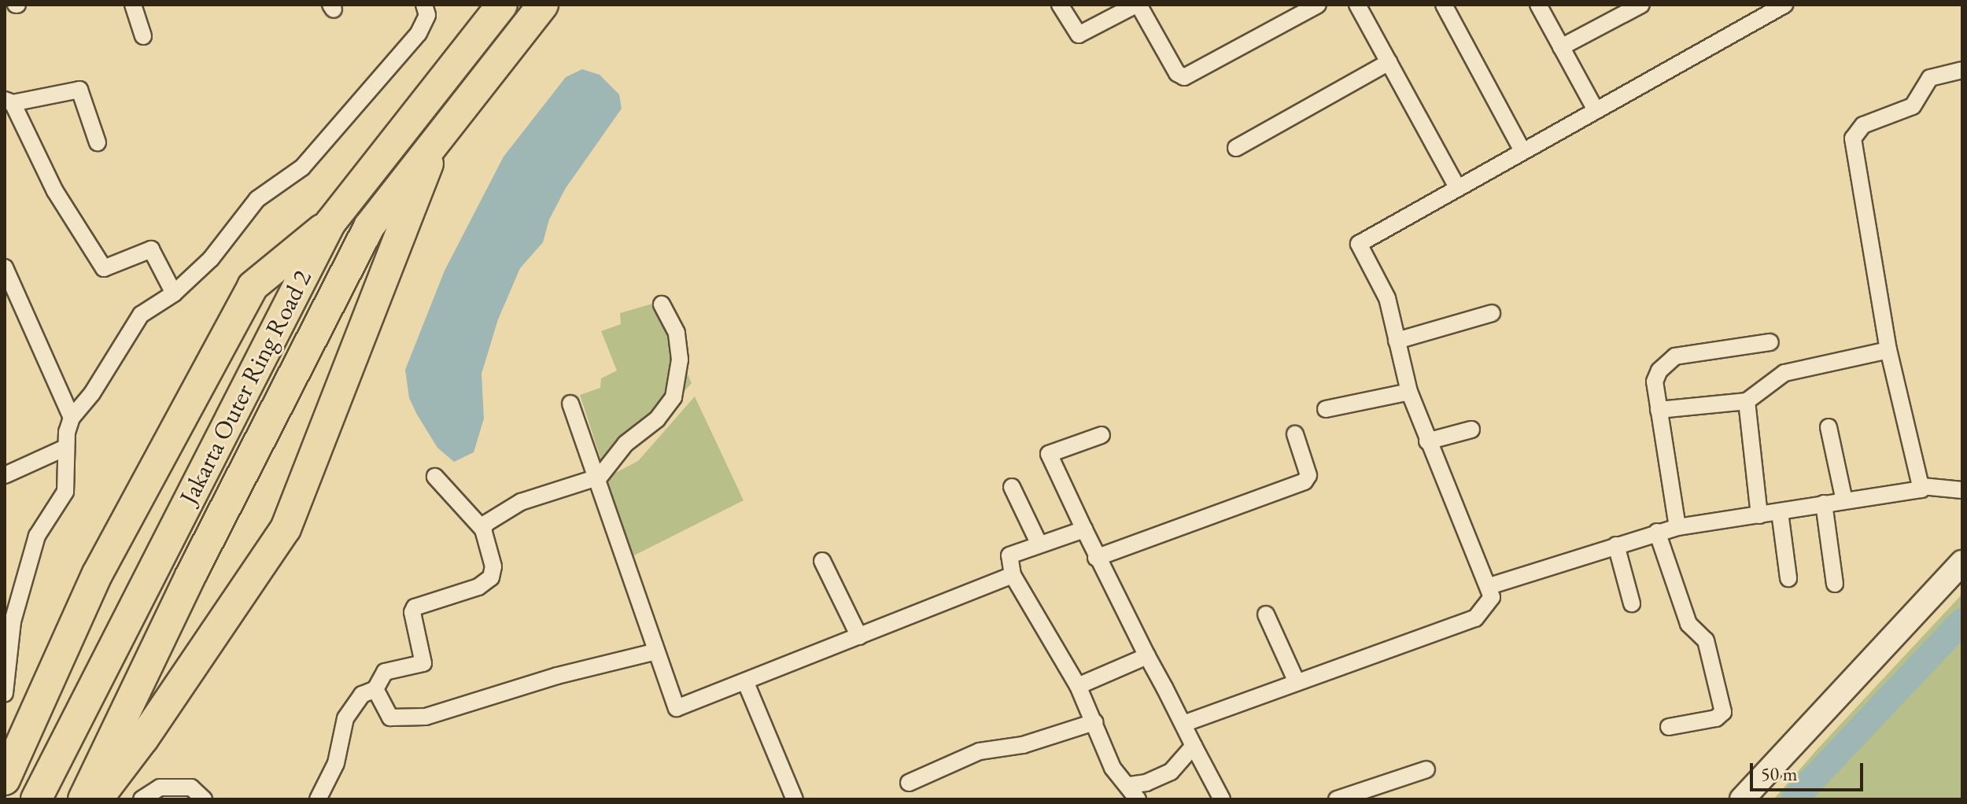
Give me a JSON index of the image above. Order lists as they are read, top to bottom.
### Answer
{
  "streets": {
    "highway": ["Jakarta Outer Ring Road 2"]
  },
  "scale_bar": "50 m"
}
